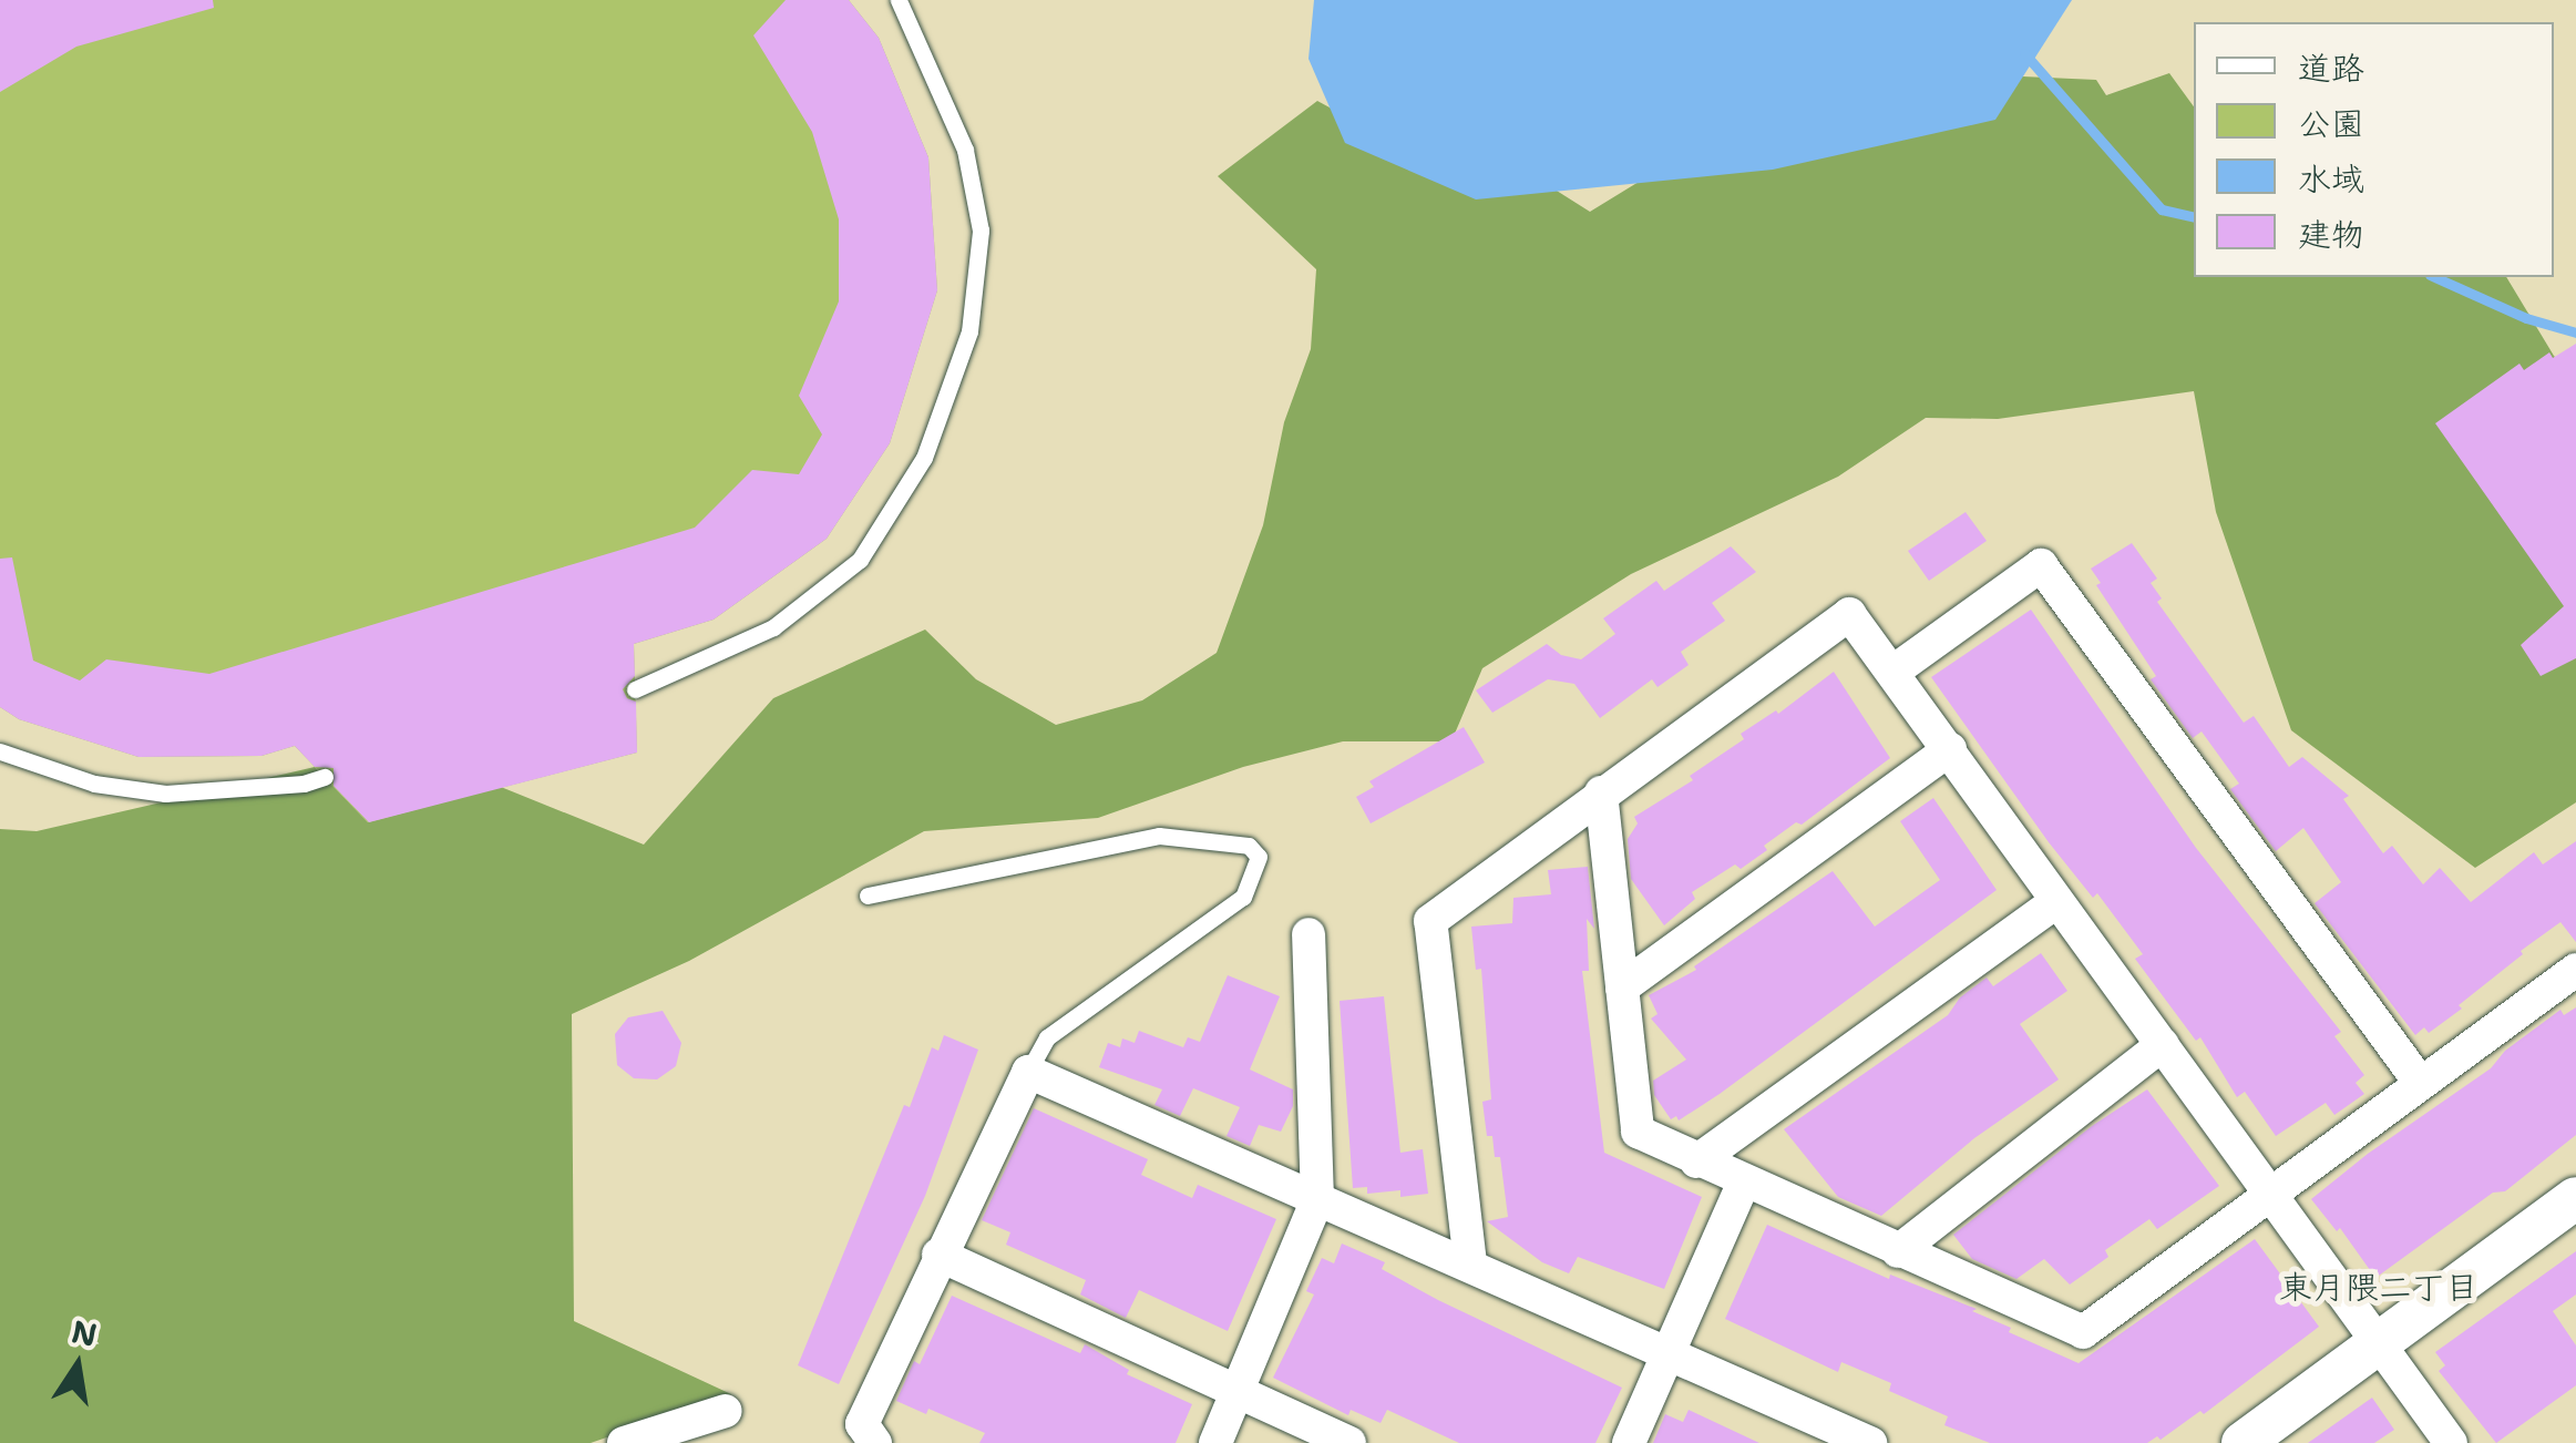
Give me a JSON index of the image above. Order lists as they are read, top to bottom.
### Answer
{
  "districts": ["東月隈二丁目"],
  "legend": [
    "道路",
    "公園",
    "水域",
    "建物"
  ],
  "north": "top"
}
